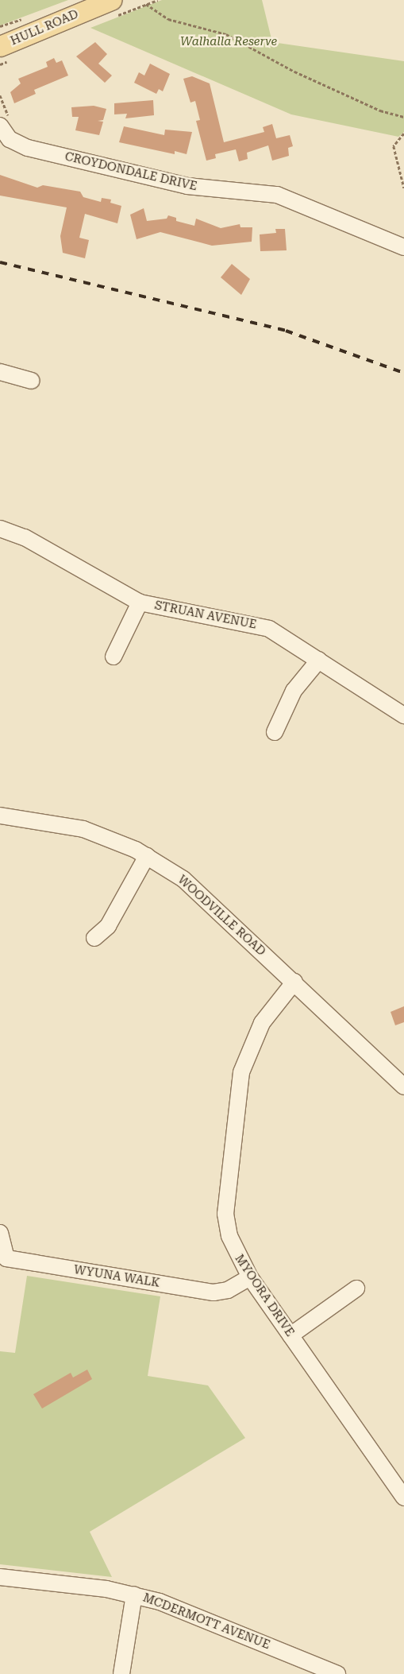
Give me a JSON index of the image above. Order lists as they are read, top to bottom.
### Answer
{
  "streets": {
    "main road": ["HULL ROAD"],
    "street": [
      "CROYDONDALE DRIVE",
      "STRUAN AVENUE",
      "WOODVILLE ROAD",
      "WYUNA WALK",
      "MYOORA DRIVE",
      "MCDERMOTT AVENUE"
    ]
  },
  "crossings": [
    ["WOODVILLE ROAD", "MYOORA DRIVE"],
    ["WYUNA WALK", "MYOORA DRIVE"]
  ],
  "parks": ["Walhalla Reserve"]
}
